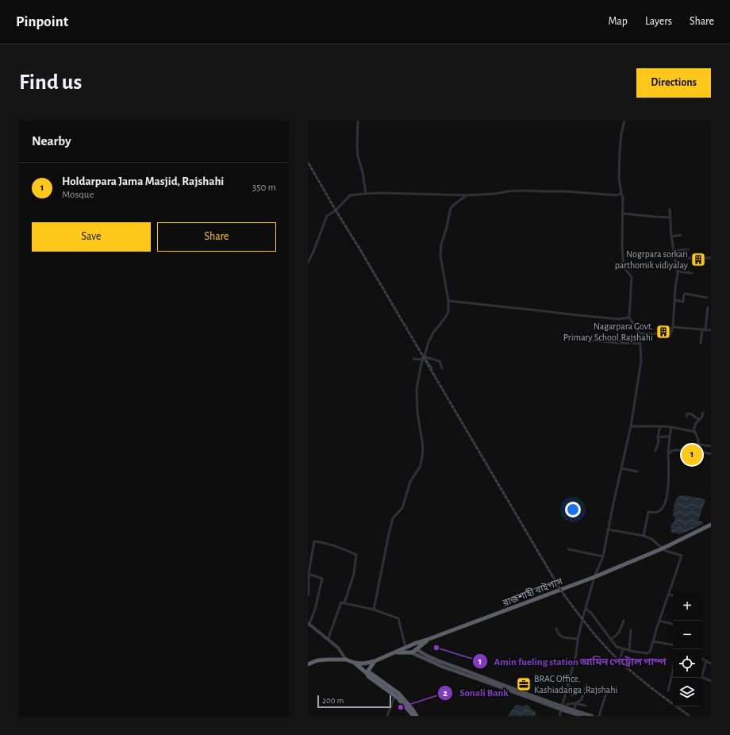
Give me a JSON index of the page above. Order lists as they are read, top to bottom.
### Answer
{
  "streets": {
    "highway": ["রাজশাহী বাইপাস"]
  },
  "places": {
    "building": ["Nogrpara sorkari parthomik vidiyalay", "Nagarpara Govt. Primary School,Rajshahi"],
    "other": ["Amin fueling station আমিন পেট্রোল পাম্প", "Sonali Bank"],
    "office": ["BRAC Office, Kashiadanga ,Rajshahi"]
  },
  "scale_bar": "200 m",
  "page": {
    "header": "Pinpoint",
    "nav": ["Map", "Layers", "Share"],
    "buttons": [
      "Directions",
      ["Save", "Share"]
    ],
    "title": "Find us",
    "heading": "Nearby",
    "list": [
      {
        "mark": "1",
        "name": "Holdarpara Jama Masjid, Rajshahi",
        "note": "Mosque",
        "value": "350 m"
      }
    ],
    "pins": "1",
    "map_buttons": ["+", "−"],
    "scale": "200 m"
  }
}
